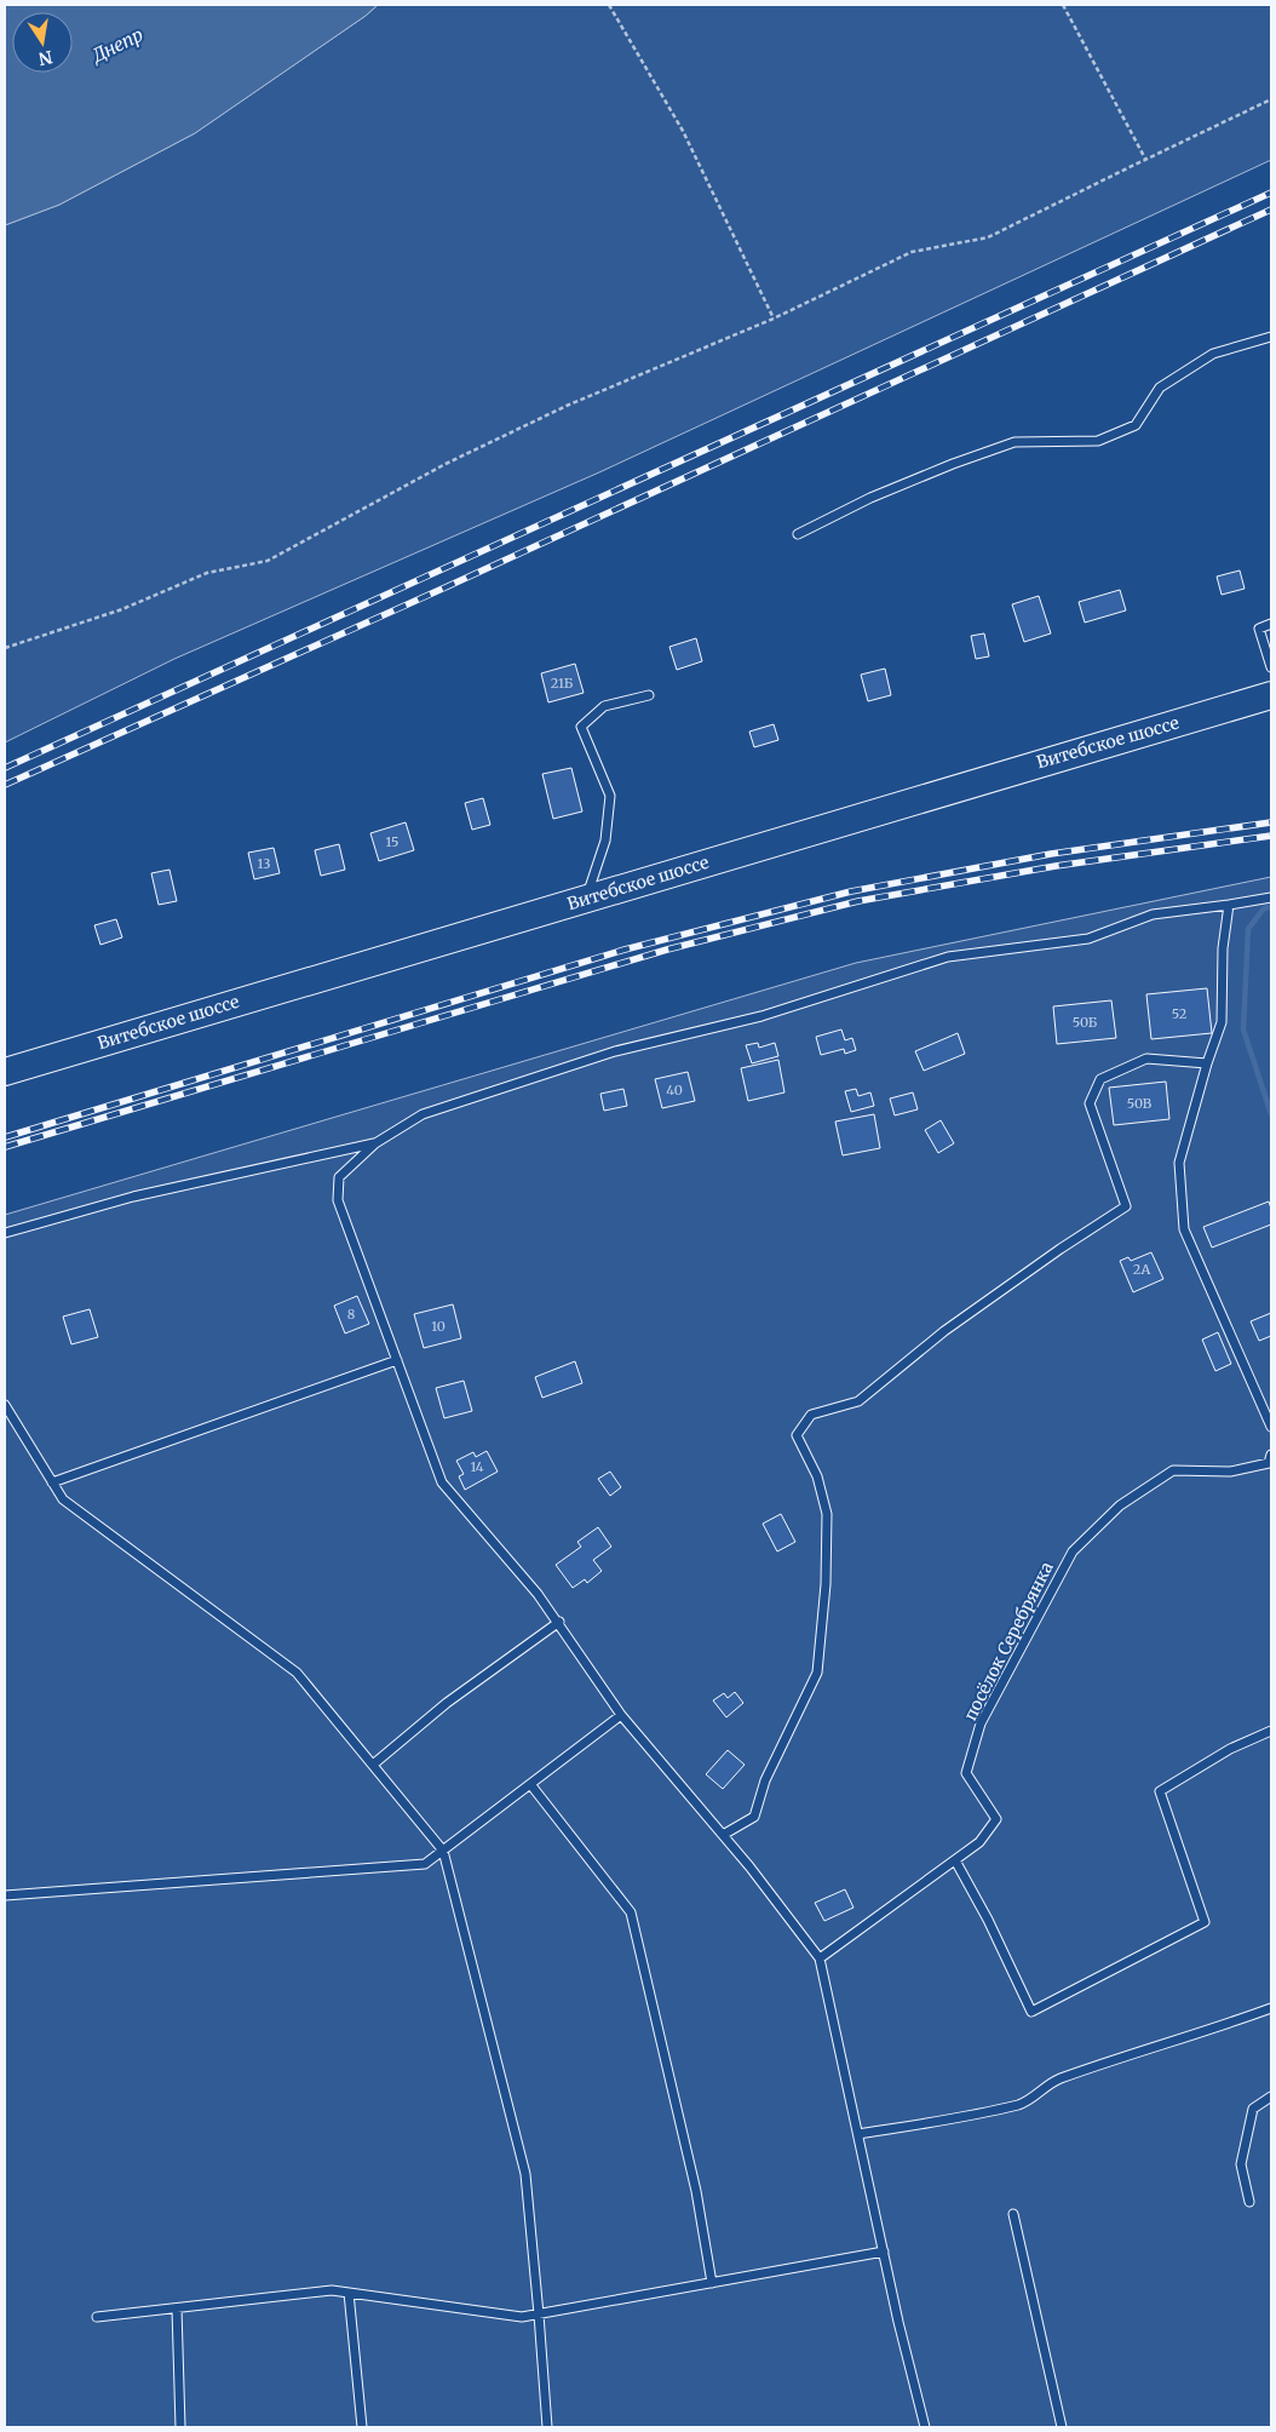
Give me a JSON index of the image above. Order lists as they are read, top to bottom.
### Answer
{
  "streets": {
    "main road": ["Витебское шоссе"],
    "lane": ["посёлок Серебрянка"]
  },
  "water": ["Днепр"],
  "house_numbers": [
    "21Б",
    "15",
    "13",
    "52",
    "50Б",
    "40",
    "50В",
    "2А",
    "8",
    "10",
    "14"
  ],
  "north": "bottom"
}
